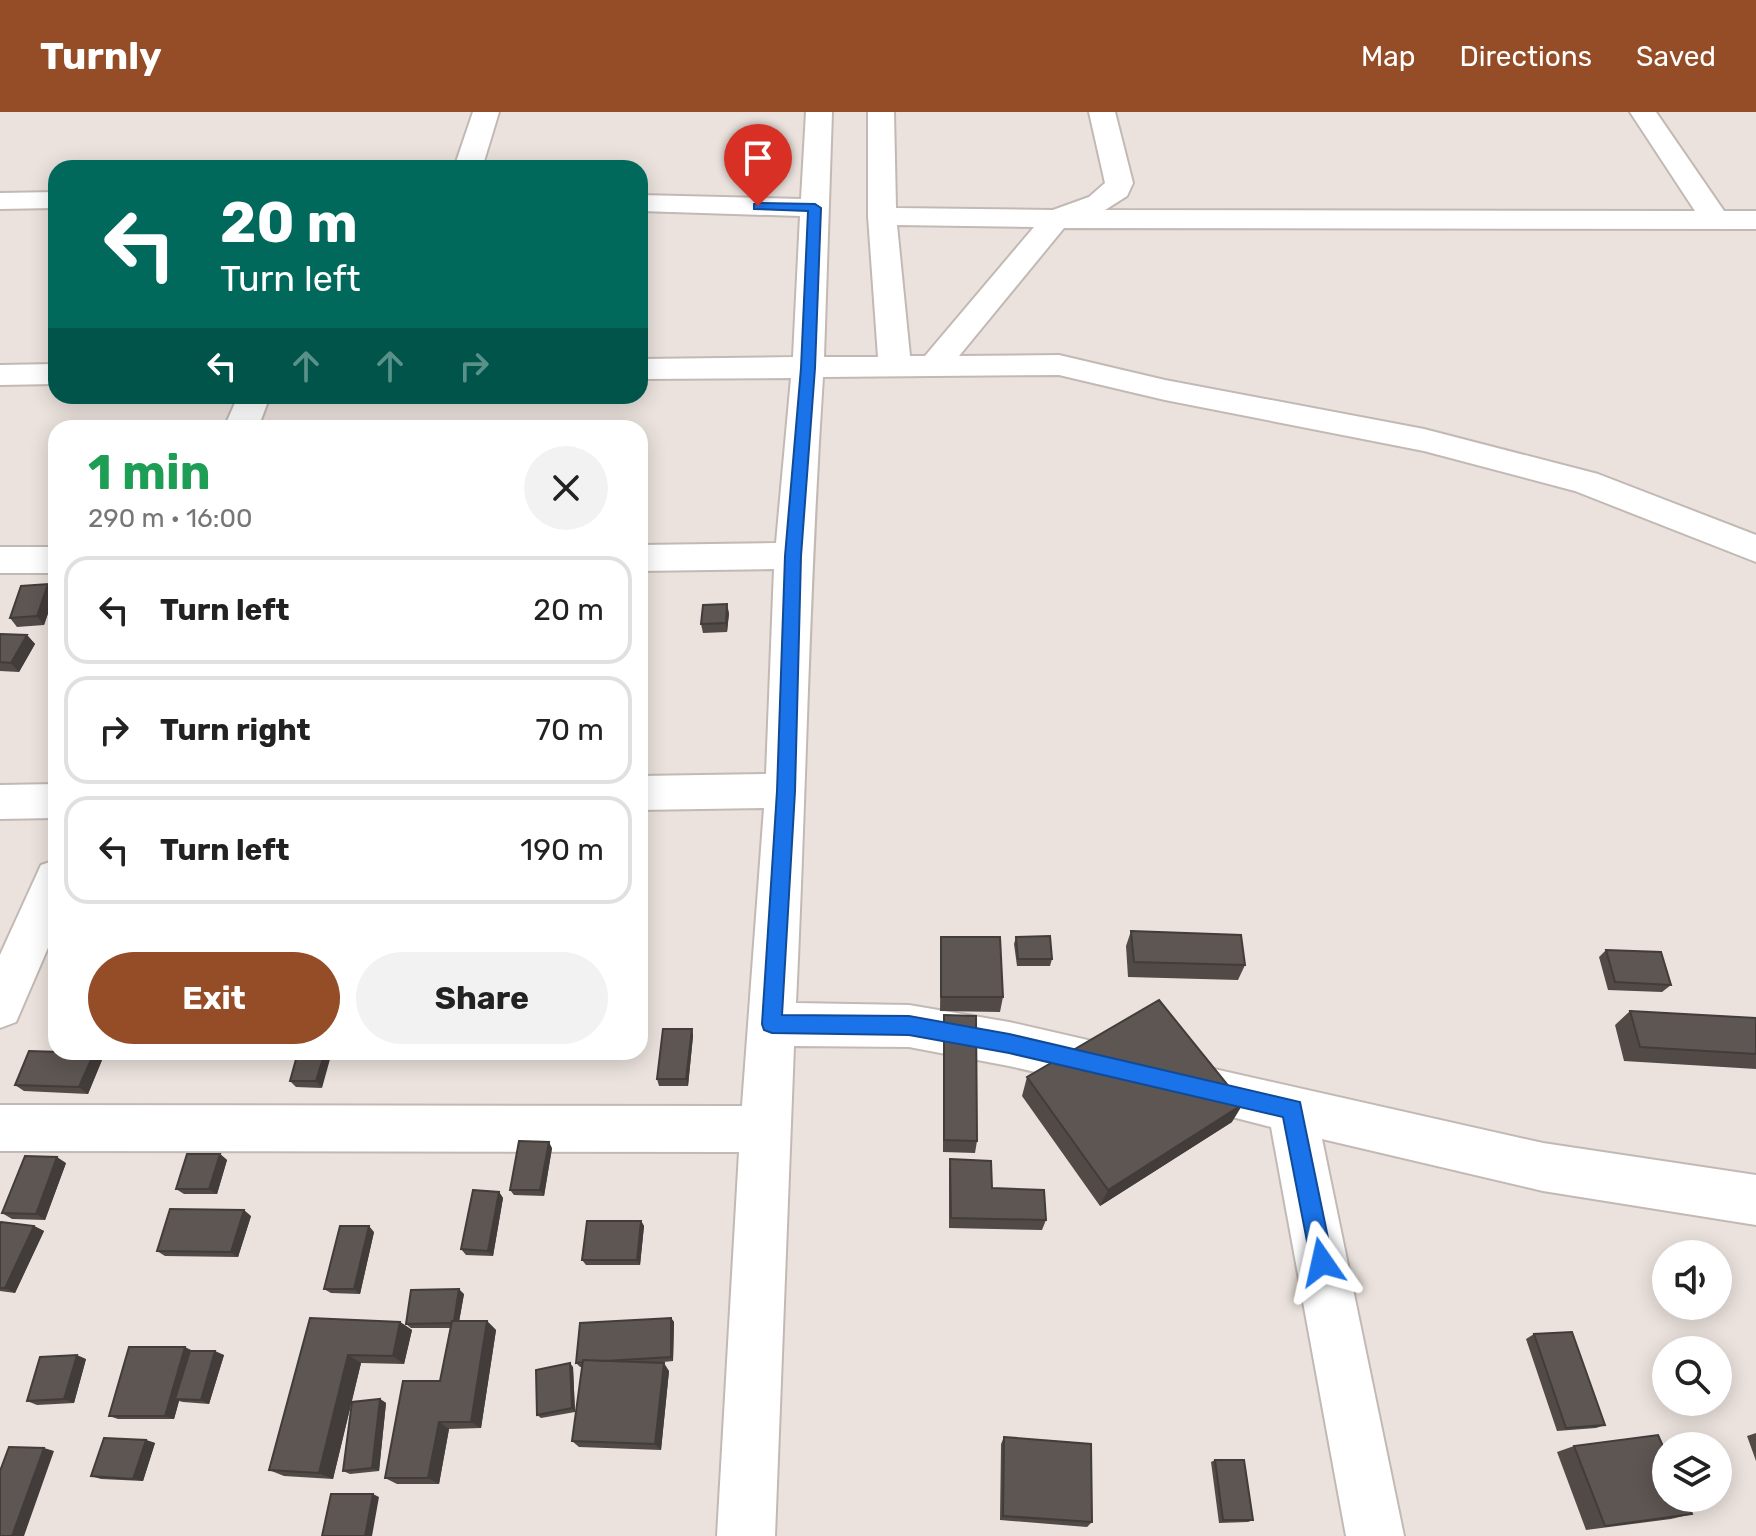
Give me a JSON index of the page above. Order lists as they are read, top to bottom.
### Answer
{
  "page": {
    "header": "Turnly",
    "nav": ["Map", "Directions", "Saved"],
    "turn": ["20 m", "Turn left"],
    "heading": ["1 min", "290 m · 16:00"],
    "list": [
      {
        "name": "Turn left",
        "value": "20 m"
      },
      {
        "name": "Turn right",
        "value": "70 m"
      },
      {
        "name": "Turn left",
        "value": "190 m"
      }
    ],
    "buttons": ["Exit", "Share"]
  }
}
